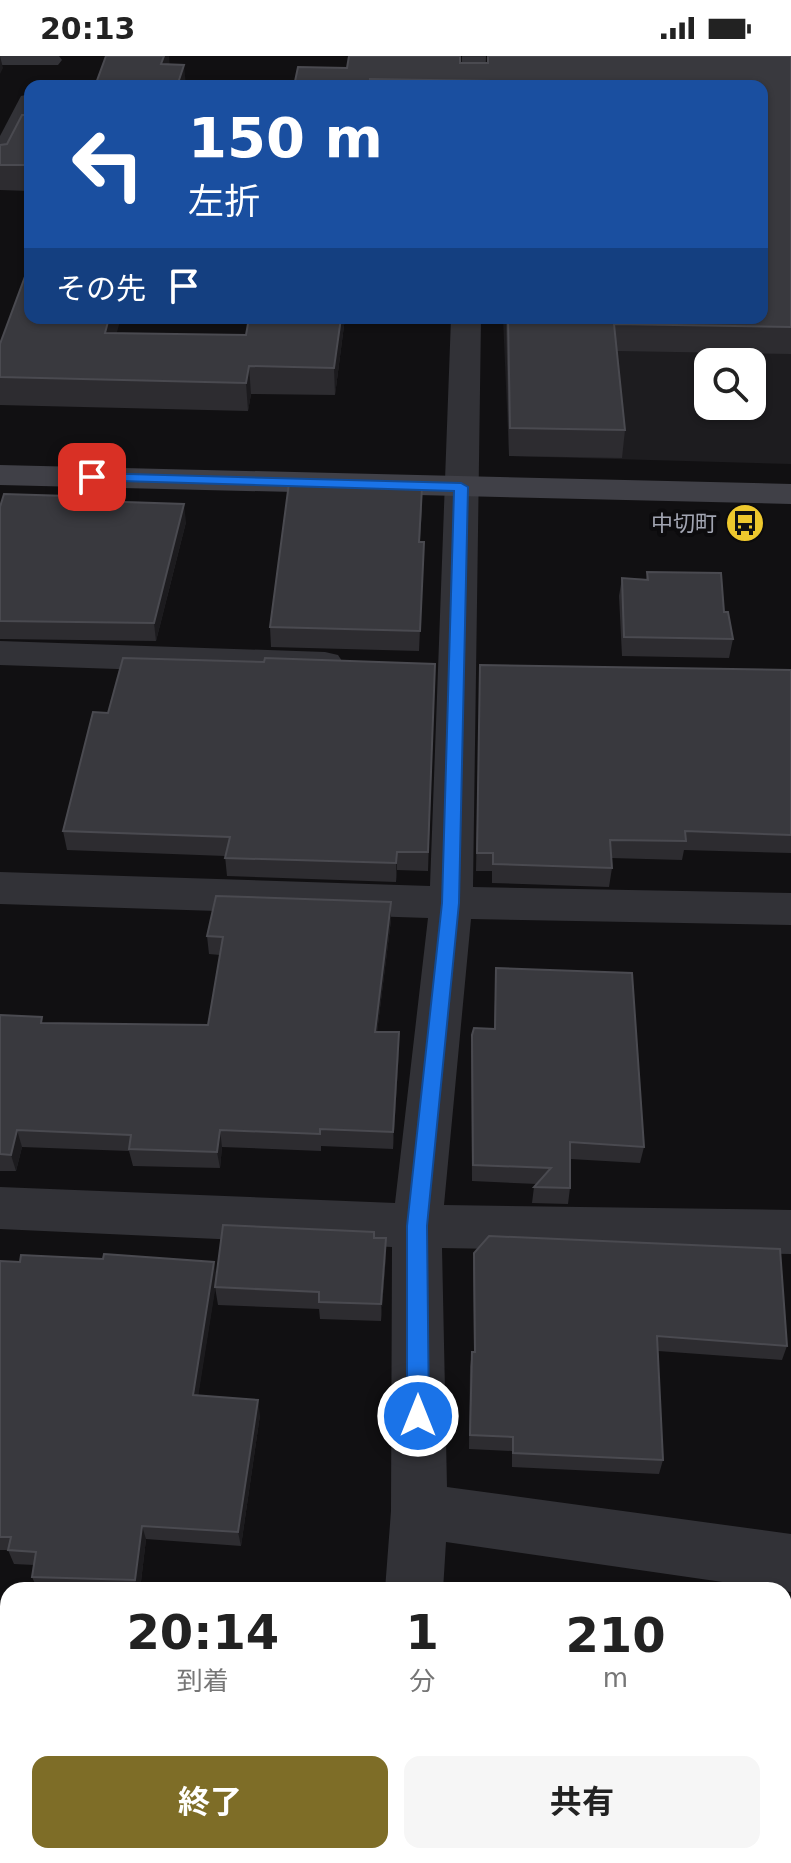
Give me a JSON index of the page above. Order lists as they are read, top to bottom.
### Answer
{
  "places": {
    "bus stop": ["中切町"]
  },
  "page": {
    "status": "20:13",
    "turn": ["150 m", "左折"],
    "then": "その先",
    "eta": [
      "20:14",
      "到着",
      "1",
      "分",
      "210",
      "m"
    ],
    "buttons": ["終了", "共有"]
  }
}
